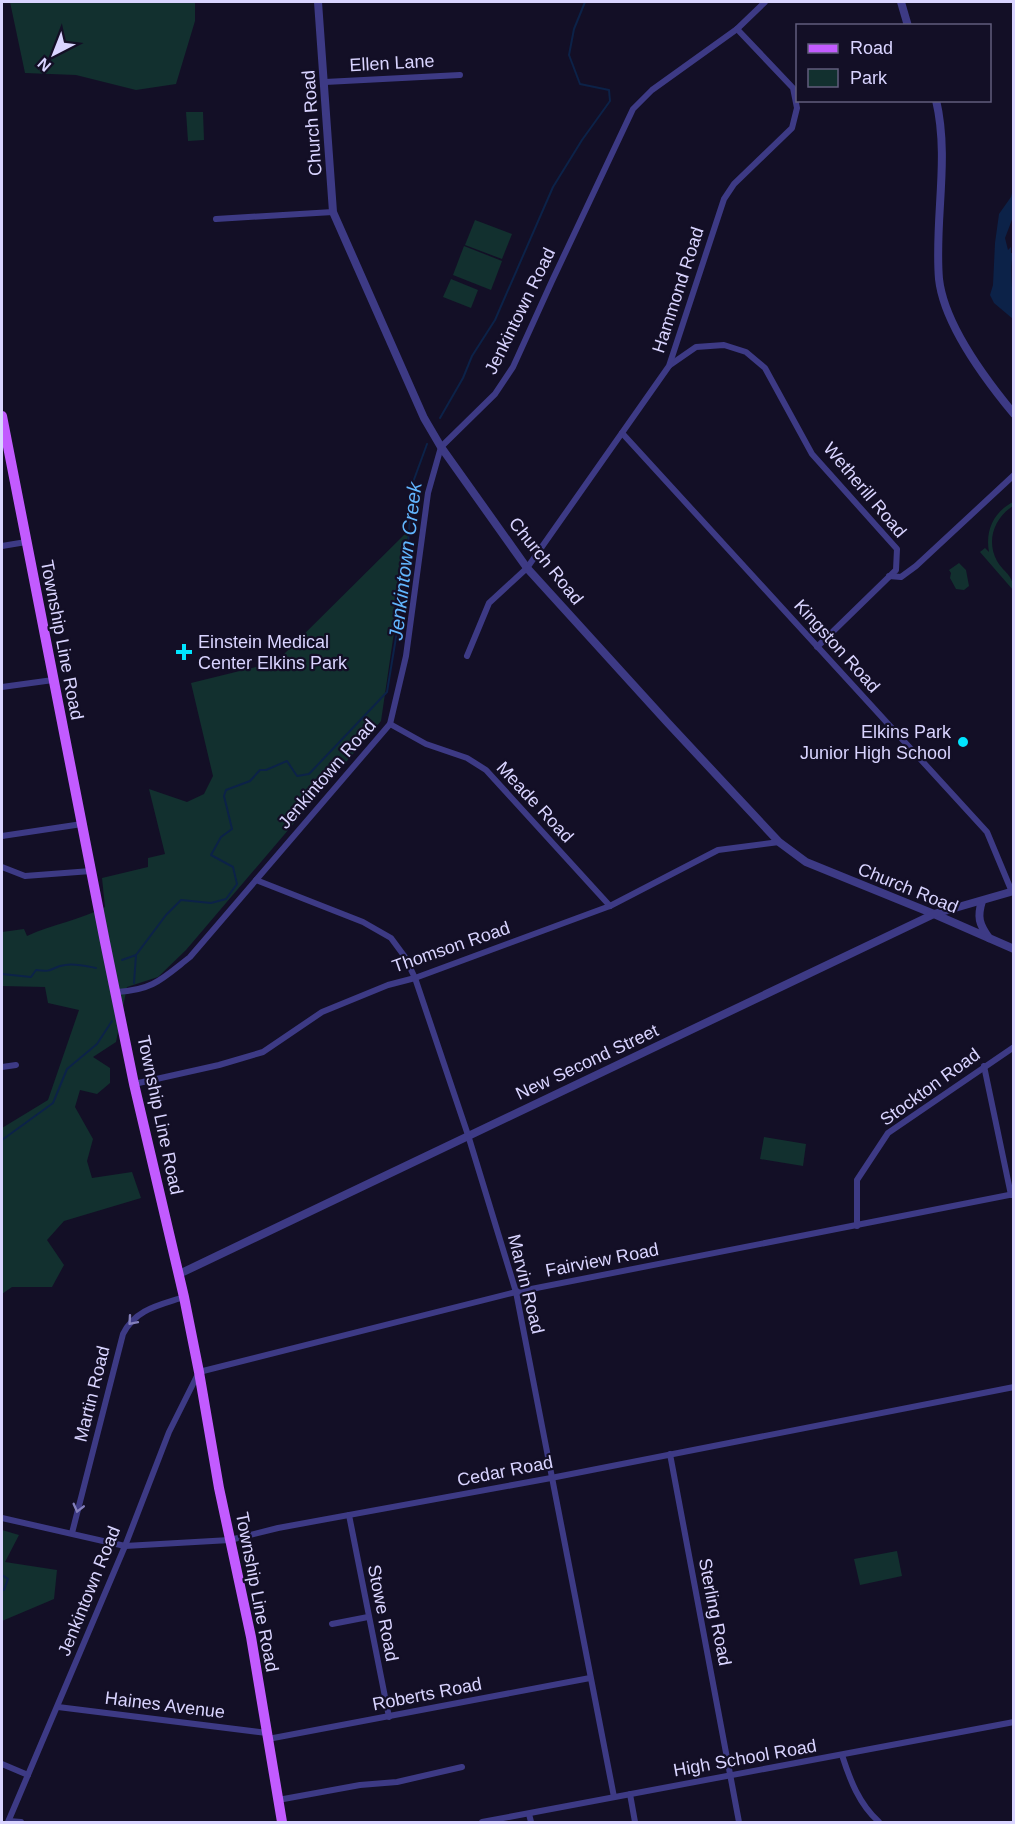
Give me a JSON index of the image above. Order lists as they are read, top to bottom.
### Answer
{
  "streets": {
    "main road": ["Township Line Road"],
    "street": [
      "Ellen Lane",
      "Church Road",
      "Hammond Road",
      "Jenkintown Road",
      "Wetherill Road",
      "Kingston Road",
      "Meade Road",
      "Thomson Road",
      "New Second Street",
      "Stockton Road",
      "Fairview Road",
      "Marvin Road",
      "Martin Road",
      "Cedar Road",
      "Sterling Road",
      "Stowe Road",
      "Roberts Road",
      "Haines Avenue",
      "High School Road"
    ]
  },
  "crossings": [
    ["Ellen Lane", "Church Road"],
    ["Church Road", "Hammond Road"],
    ["Church Road", "Jenkintown Road"],
    ["Church Road", "Thomson Road"],
    ["Church Road", "New Second Street"],
    ["Hammond Road", "Jenkintown Road"],
    ["Hammond Road", "Wetherill Road"],
    ["Hammond Road", "Kingston Road"],
    ["Jenkintown Road", "Township Line Road"],
    ["Jenkintown Road", "Meade Road"],
    ["Jenkintown Road", "Fairview Road"],
    ["Jenkintown Road", "Marvin Road"],
    ["Jenkintown Road", "Cedar Road"],
    ["Jenkintown Road", "Haines Avenue"],
    ["Township Line Road", "Thomson Road"],
    ["Township Line Road", "New Second Street"],
    ["Township Line Road", "Fairview Road"],
    ["Township Line Road", "Martin Road"],
    ["Township Line Road", "Cedar Road"],
    ["Township Line Road", "Roberts Road"],
    ["Township Line Road", "Haines Avenue"],
    ["Kingston Road", "New Second Street"],
    ["Meade Road", "Thomson Road"],
    ["Thomson Road", "Marvin Road"],
    ["New Second Street", "Marvin Road"],
    ["Stockton Road", "Fairview Road"],
    ["Fairview Road", "Marvin Road"],
    ["Marvin Road", "Cedar Road"],
    ["Marvin Road", "Roberts Road"],
    ["Marvin Road", "High School Road"],
    ["Martin Road", "Cedar Road"],
    ["Cedar Road", "Sterling Road"],
    ["Cedar Road", "Stowe Road"],
    ["Sterling Road", "High School Road"],
    ["Stowe Road", "Roberts Road"],
    ["Roberts Road", "Haines Avenue"]
  ],
  "one_way": ["Martin Road"],
  "water": ["Jenkintown Creek"],
  "places": {
    "health": ["Einstein Medical Center Elkins Park"],
    "other": ["Elkins Park Junior High School"]
  },
  "legend": ["Road", "Park"],
  "north": "bottom left"
}
